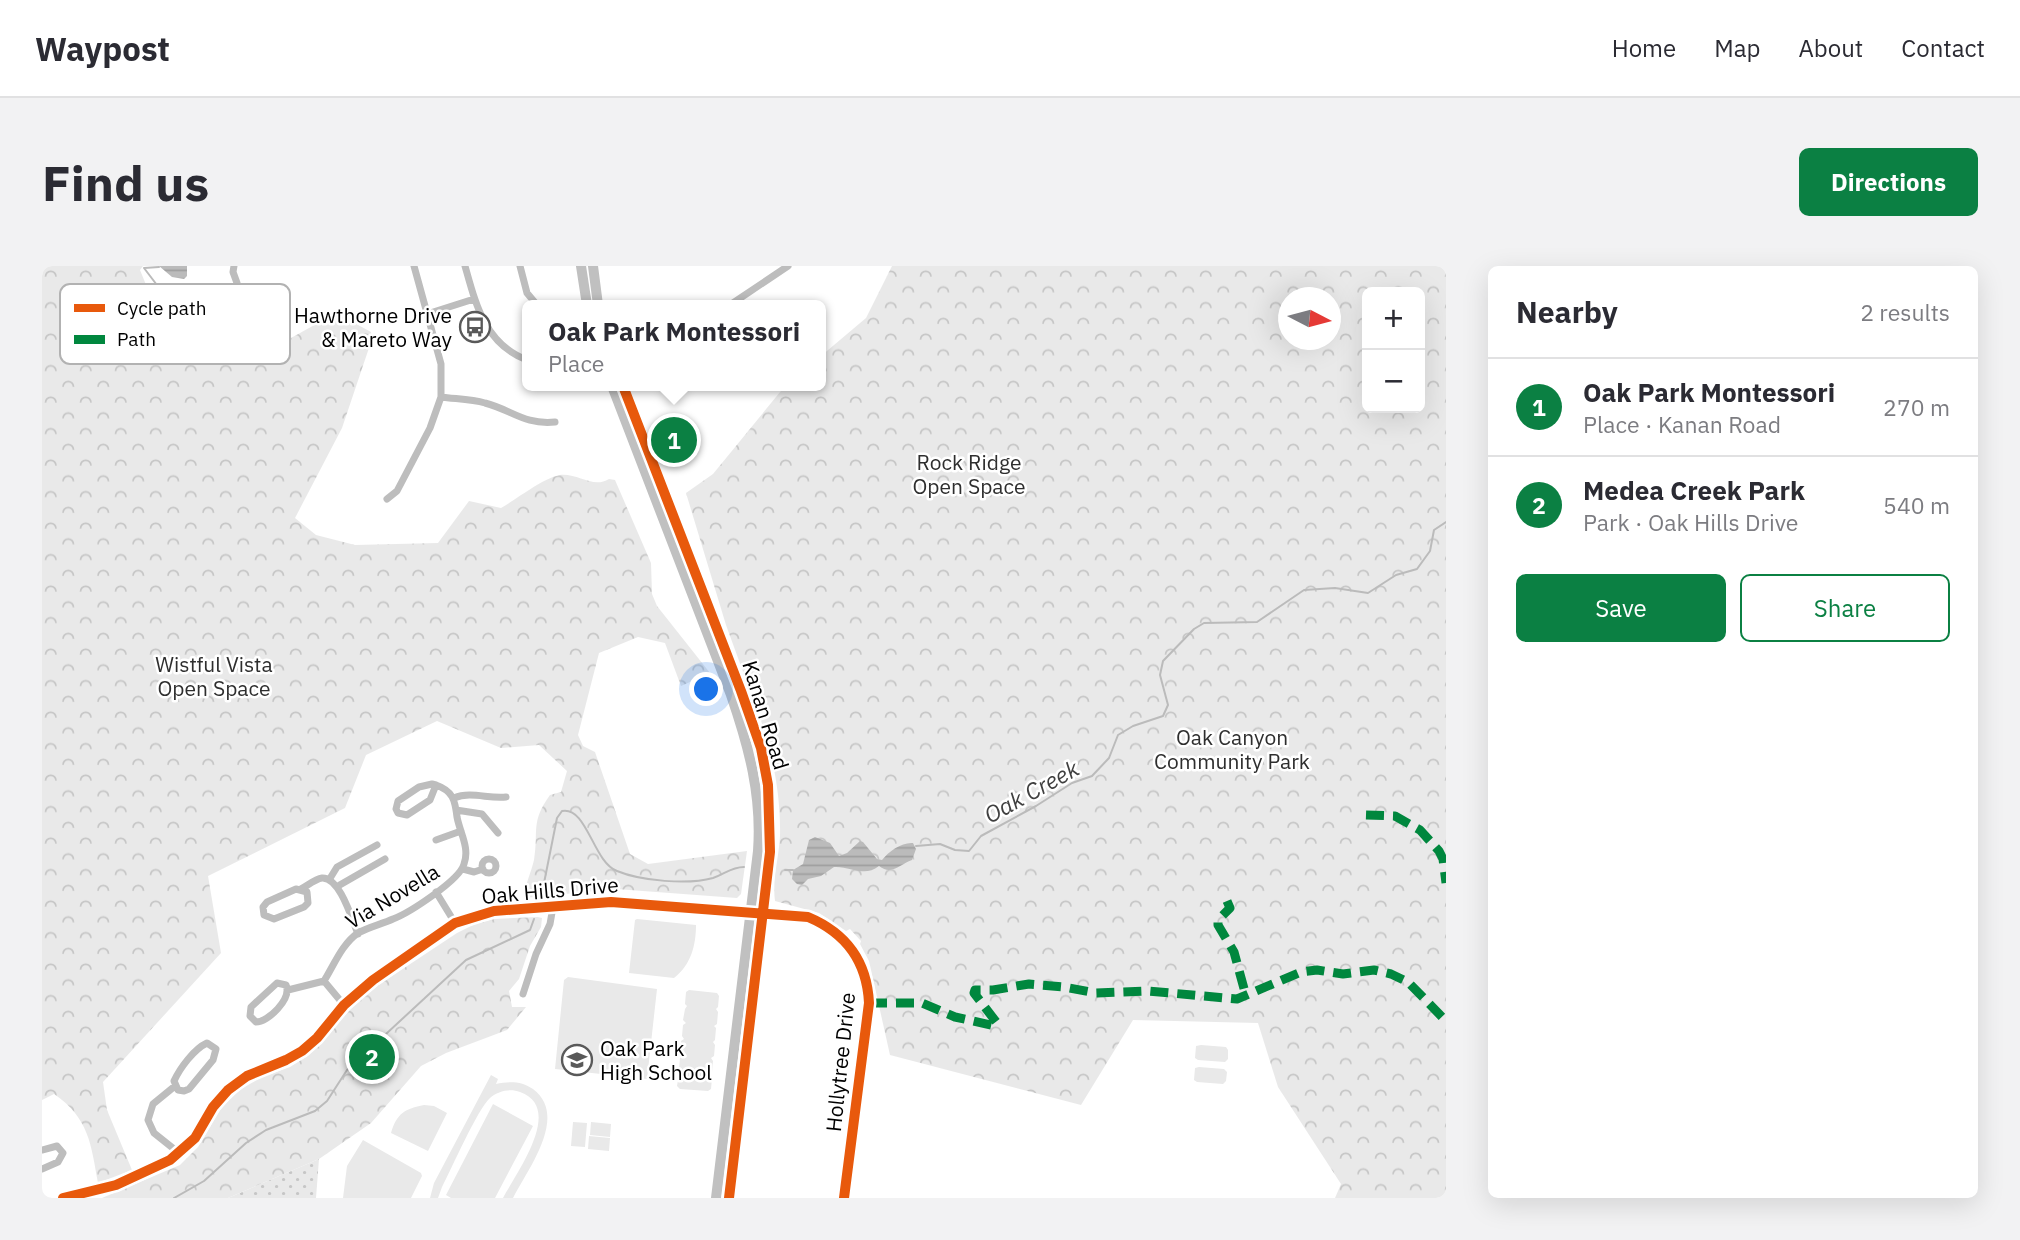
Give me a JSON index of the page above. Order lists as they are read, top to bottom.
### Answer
{
  "streets": {
    "main road": ["Kanan Road"],
    "street": ["Oak Hills Drive", "Via Novella", "Hollytree Drive"]
  },
  "crossings": [
    ["Kanan Road", "Oak Hills Drive"],
    ["Kanan Road", "Hollytree Drive"],
    ["Oak Hills Drive", "Hollytree Drive"]
  ],
  "water": ["Oak Creek"],
  "parks": ["Rock Ridge Open Space", "Wistful Vista Open Space", "Oak Canyon Community Park"],
  "places": {
    "bus stop": ["Hawthorne Drive & Mareto Way"],
    "school or university": ["Oak Park High School"]
  },
  "legend": ["Cycle path", "Path"],
  "north": "right",
  "page": {
    "header": "Waypost",
    "nav": [
      "Home",
      "Map",
      "About",
      "Contact"
    ],
    "buttons": [
      "Directions",
      ["Save", "Share"]
    ],
    "title": "Find us",
    "heading": ["Nearby", "2 results"],
    "map_buttons": ["+", "−"],
    "popup": ["Oak Park Montessori", "Place"],
    "list": [
      {
        "mark": "1",
        "name": "Oak Park Montessori",
        "note": "Place · Kanan Road",
        "value": "270 m"
      },
      {
        "mark": "2",
        "name": "Medea Creek Park",
        "note": "Park · Oak Hills Drive",
        "value": "540 m"
      }
    ],
    "pins": ["1", "2"]
  }
}
